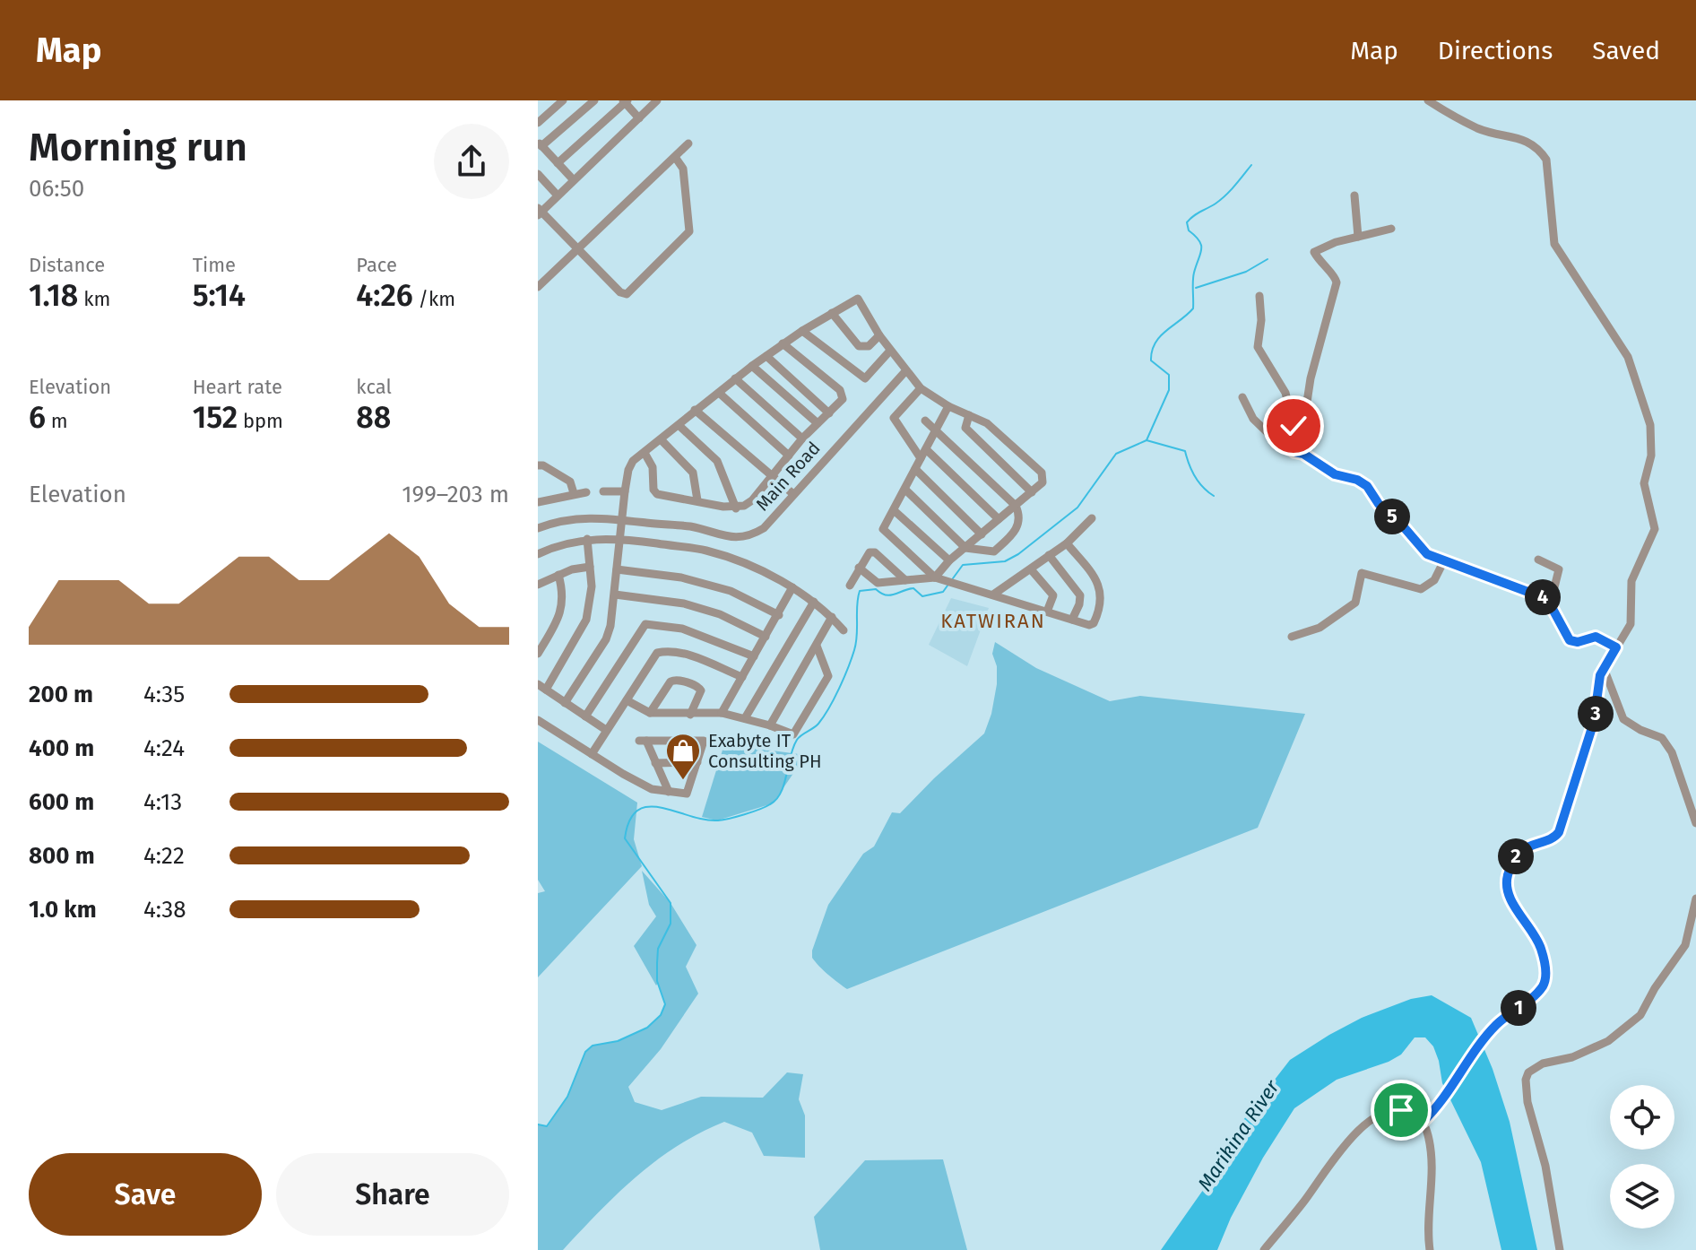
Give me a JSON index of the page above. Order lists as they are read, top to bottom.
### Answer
{
  "streets": {
    "street": ["Main Road"]
  },
  "districts": ["KATWIRAN"],
  "water": ["Marikina River"],
  "places": {
    "shop": ["Exabyte IT Consulting PH"]
  },
  "page": {
    "header": "Map",
    "nav": ["Map", "Directions", "Saved"],
    "heading": ["Morning run", "06:50"],
    "stats": [
      ["Distance", "1.18 km"],
      ["Time", "5:14"],
      ["Pace", "4:26 /km"],
      ["Elevation", "6 m"],
      ["Heart rate", "152 bpm"],
      ["kcal", "88"]
    ],
    "chart": ["Elevation", "199–203 m"],
    "pins": [
      "5",
      "4",
      "3",
      "2",
      "1"
    ],
    "list": [
      {
        "name": "200 m",
        "note": "4:35"
      },
      {
        "name": "400 m",
        "note": "4:24"
      },
      {
        "name": "600 m",
        "note": "4:13"
      },
      {
        "name": "800 m",
        "note": "4:22"
      },
      {
        "name": "1.0 km",
        "note": "4:38"
      }
    ],
    "buttons": ["Save", "Share"]
  }
}
